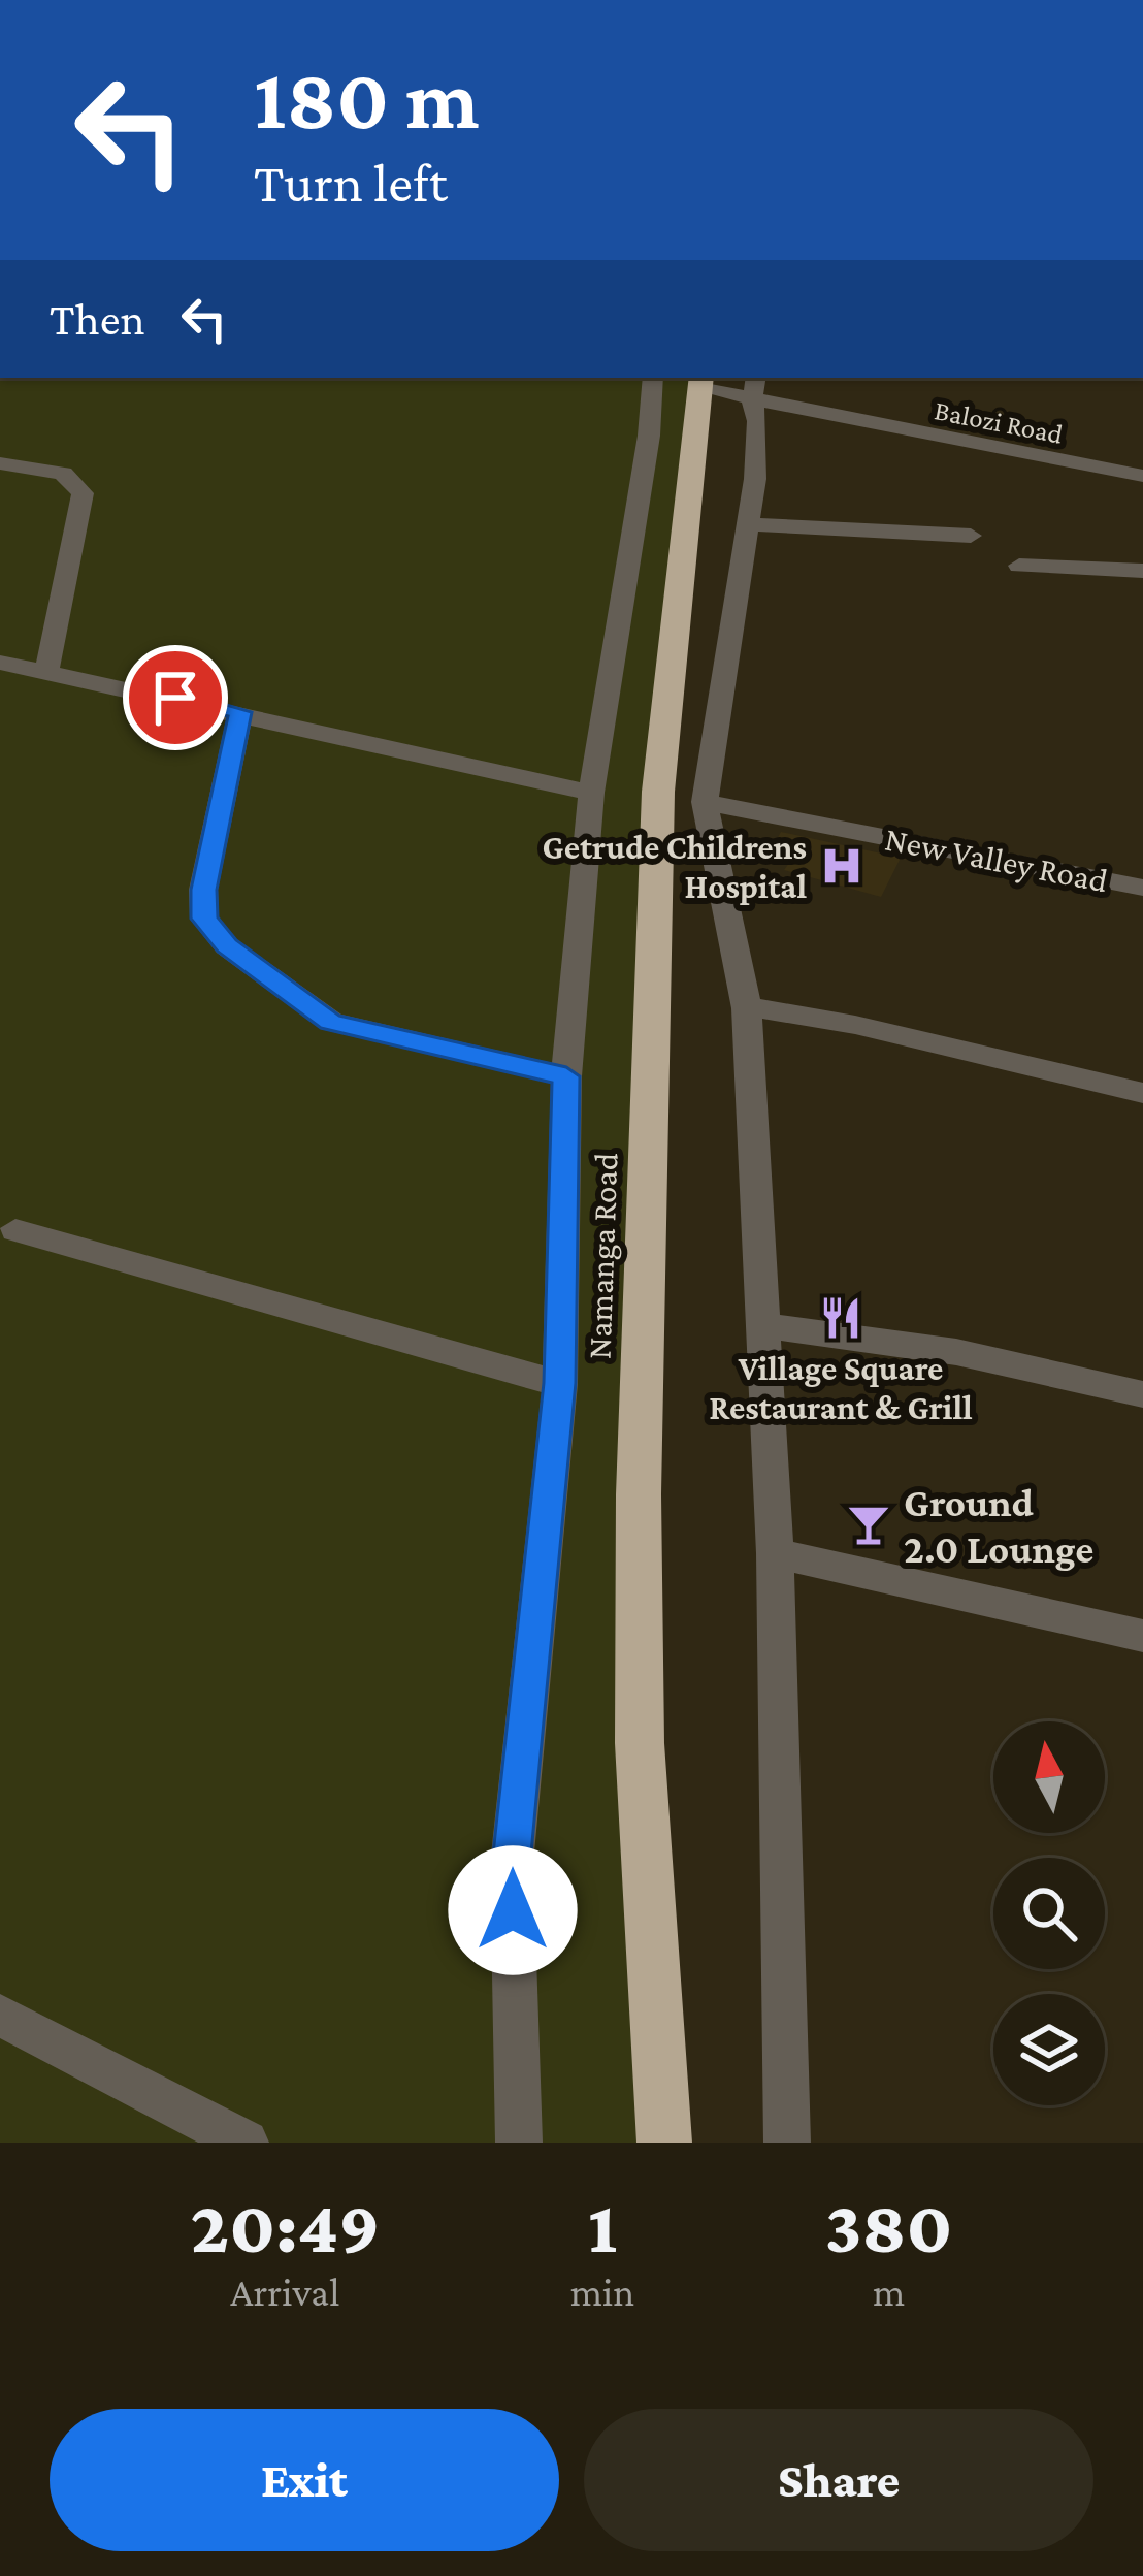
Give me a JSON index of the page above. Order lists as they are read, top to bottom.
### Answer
{
  "streets": {
    "highway": ["Namanga Road"],
    "street": ["Balozi Road", "New Valley Road"]
  },
  "crossings": [
    ["Balozi Road", "Namanga Road"]
  ],
  "places": {
    "hospital": ["Getrude Childrens Hospital"],
    "restaurant": ["Village Square Restaurant & Grill"],
    "bar": ["Ground 2.0 Lounge"]
  },
  "north": "top",
  "page": {
    "turn": ["180 m", "Turn left"],
    "then": "Then",
    "eta": [
      "20:49",
      "Arrival",
      "1",
      "min",
      "380",
      "m"
    ],
    "buttons": ["Exit", "Share"]
  }
}
